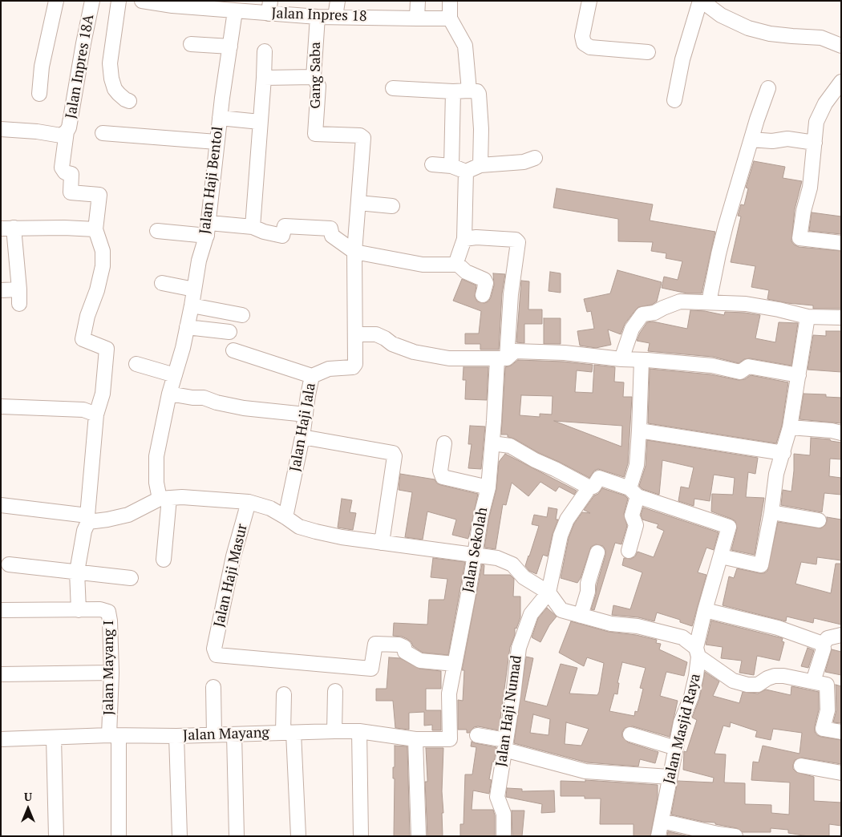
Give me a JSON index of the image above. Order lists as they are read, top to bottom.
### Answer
{
  "streets": {
    "street": [
      "Jalan Inpres 18",
      "Jalan Inpres 18A",
      "Gang Saba",
      "Jalan Haji Bentol",
      "Jalan Haji Jala",
      "Jalan Sekolah",
      "Jalan Haji Masur",
      "Jalan Mayang I",
      "Jalan Haji Numad",
      "Jalan Masjid Raya",
      "Jalan Mayang"
    ]
  },
  "crossings": [
    ["Jalan Inpres 18", "Gang Saba"],
    ["Jalan Inpres 18", "Jalan Haji Bentol"],
    ["Gang Saba", "Jalan Haji Jala"],
    ["Jalan Sekolah", "Jalan Haji Masur"],
    ["Jalan Sekolah", "Jalan Mayang"],
    ["Jalan Mayang I", "Jalan Mayang"]
  ],
  "north": "top"
}
